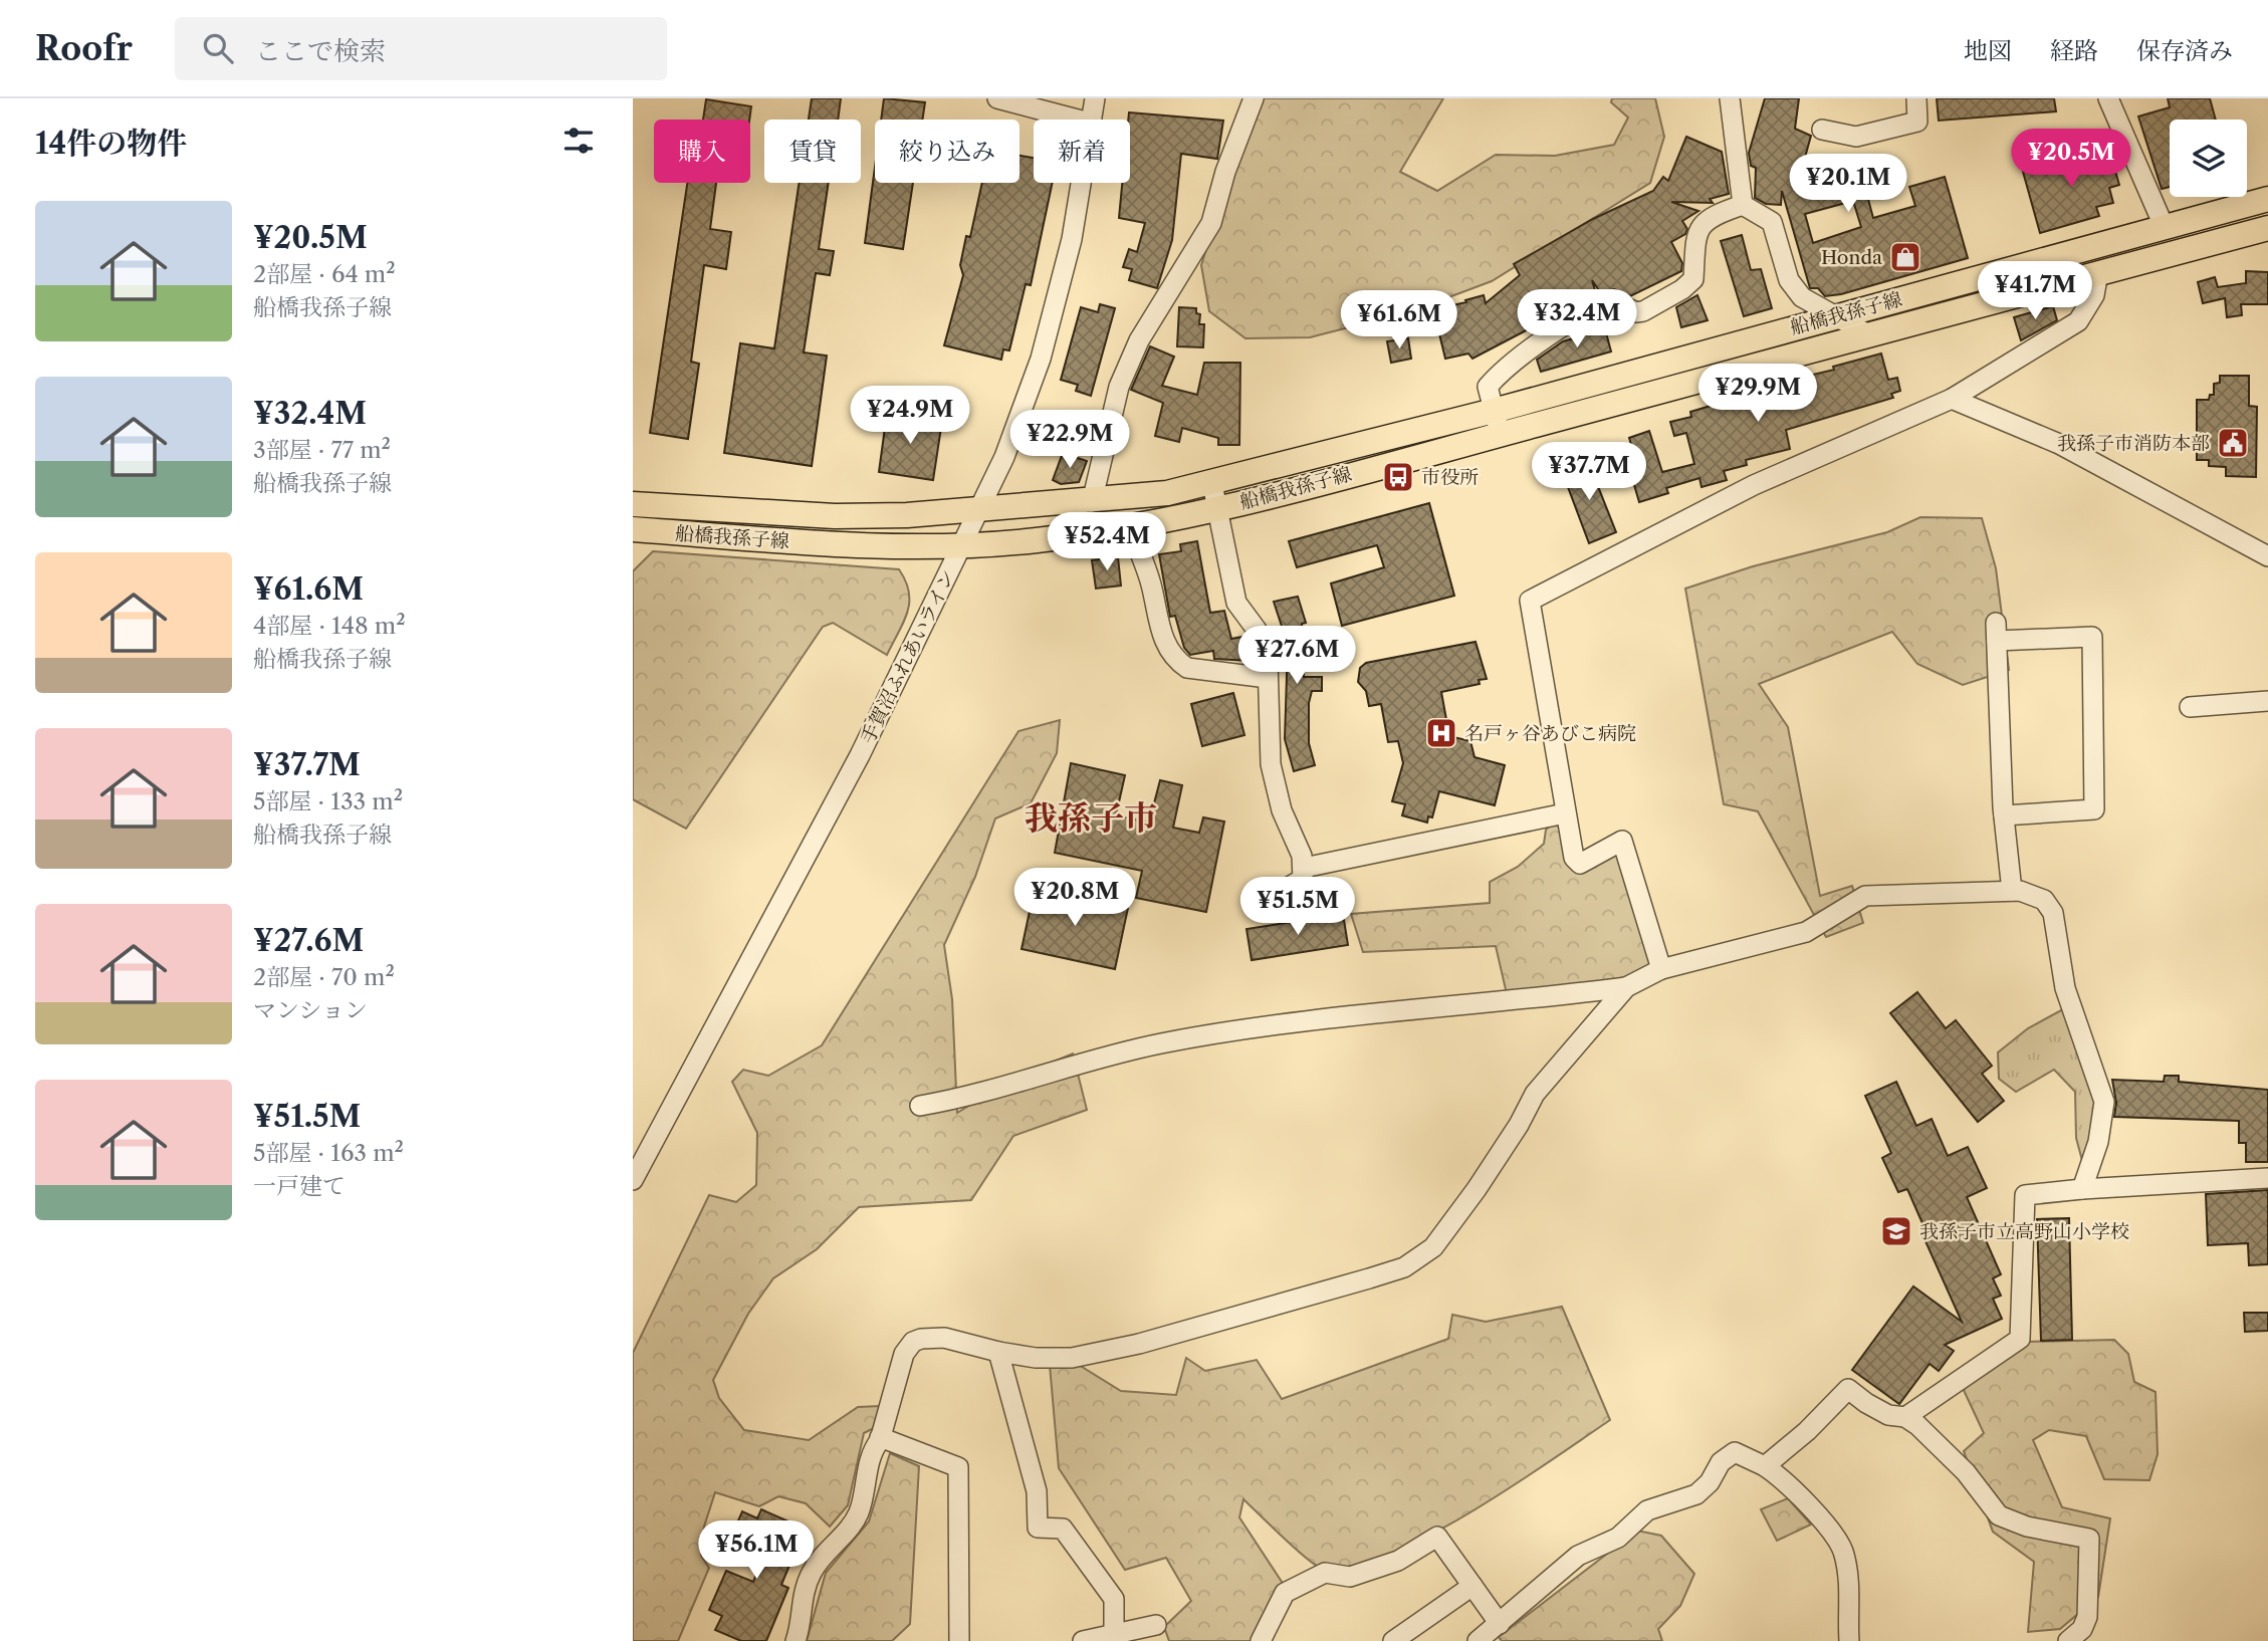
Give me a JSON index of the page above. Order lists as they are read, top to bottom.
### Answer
{
  "streets": {
    "main road": ["船橋我孫子線"],
    "street": ["手賀沼ふれあいライン"]
  },
  "crossings": [
    ["船橋我孫子線", "手賀沼ふれあいライン"]
  ],
  "districts": ["我孫子市"],
  "places": {
    "shop": ["Honda"],
    "public building": ["我孫子市消防本部"],
    "bus stop": ["市役所"],
    "hospital": ["名戸ヶ谷あびこ病院"],
    "school or university": ["我孫子市立高野山小学校"]
  },
  "page": {
    "header": "Roofr",
    "search": "ここで検索",
    "nav": ["地図", "経路", "保存済み"],
    "heading": "14件の物件",
    "chip": [
      "購入",
      "賃貸",
      "絞り込み",
      "新着"
    ],
    "price": [
      "¥20.5M",
      "¥20.1M",
      "¥41.7M",
      "¥32.4M",
      "¥61.6M",
      "¥29.9M",
      "¥24.9M",
      "¥22.9M",
      "¥37.7M",
      "¥52.4M",
      "¥27.6M",
      "¥20.8M",
      "¥51.5M",
      "¥56.1M"
    ],
    "list": [
      {
        "name": "¥20.5M",
        "note": "2部屋 · 64 m² · 船橋我孫子線"
      },
      {
        "name": "¥32.4M",
        "note": "3部屋 · 77 m² · 船橋我孫子線"
      },
      {
        "name": "¥61.6M",
        "note": "4部屋 · 148 m² · 船橋我孫子線"
      },
      {
        "name": "¥37.7M",
        "note": "5部屋 · 133 m² · 船橋我孫子線"
      },
      {
        "name": "¥27.6M",
        "note": "2部屋 · 70 m² · マンション"
      },
      {
        "name": "¥51.5M",
        "note": "5部屋 · 163 m² · 一戸建て"
      }
    ]
  }
}
